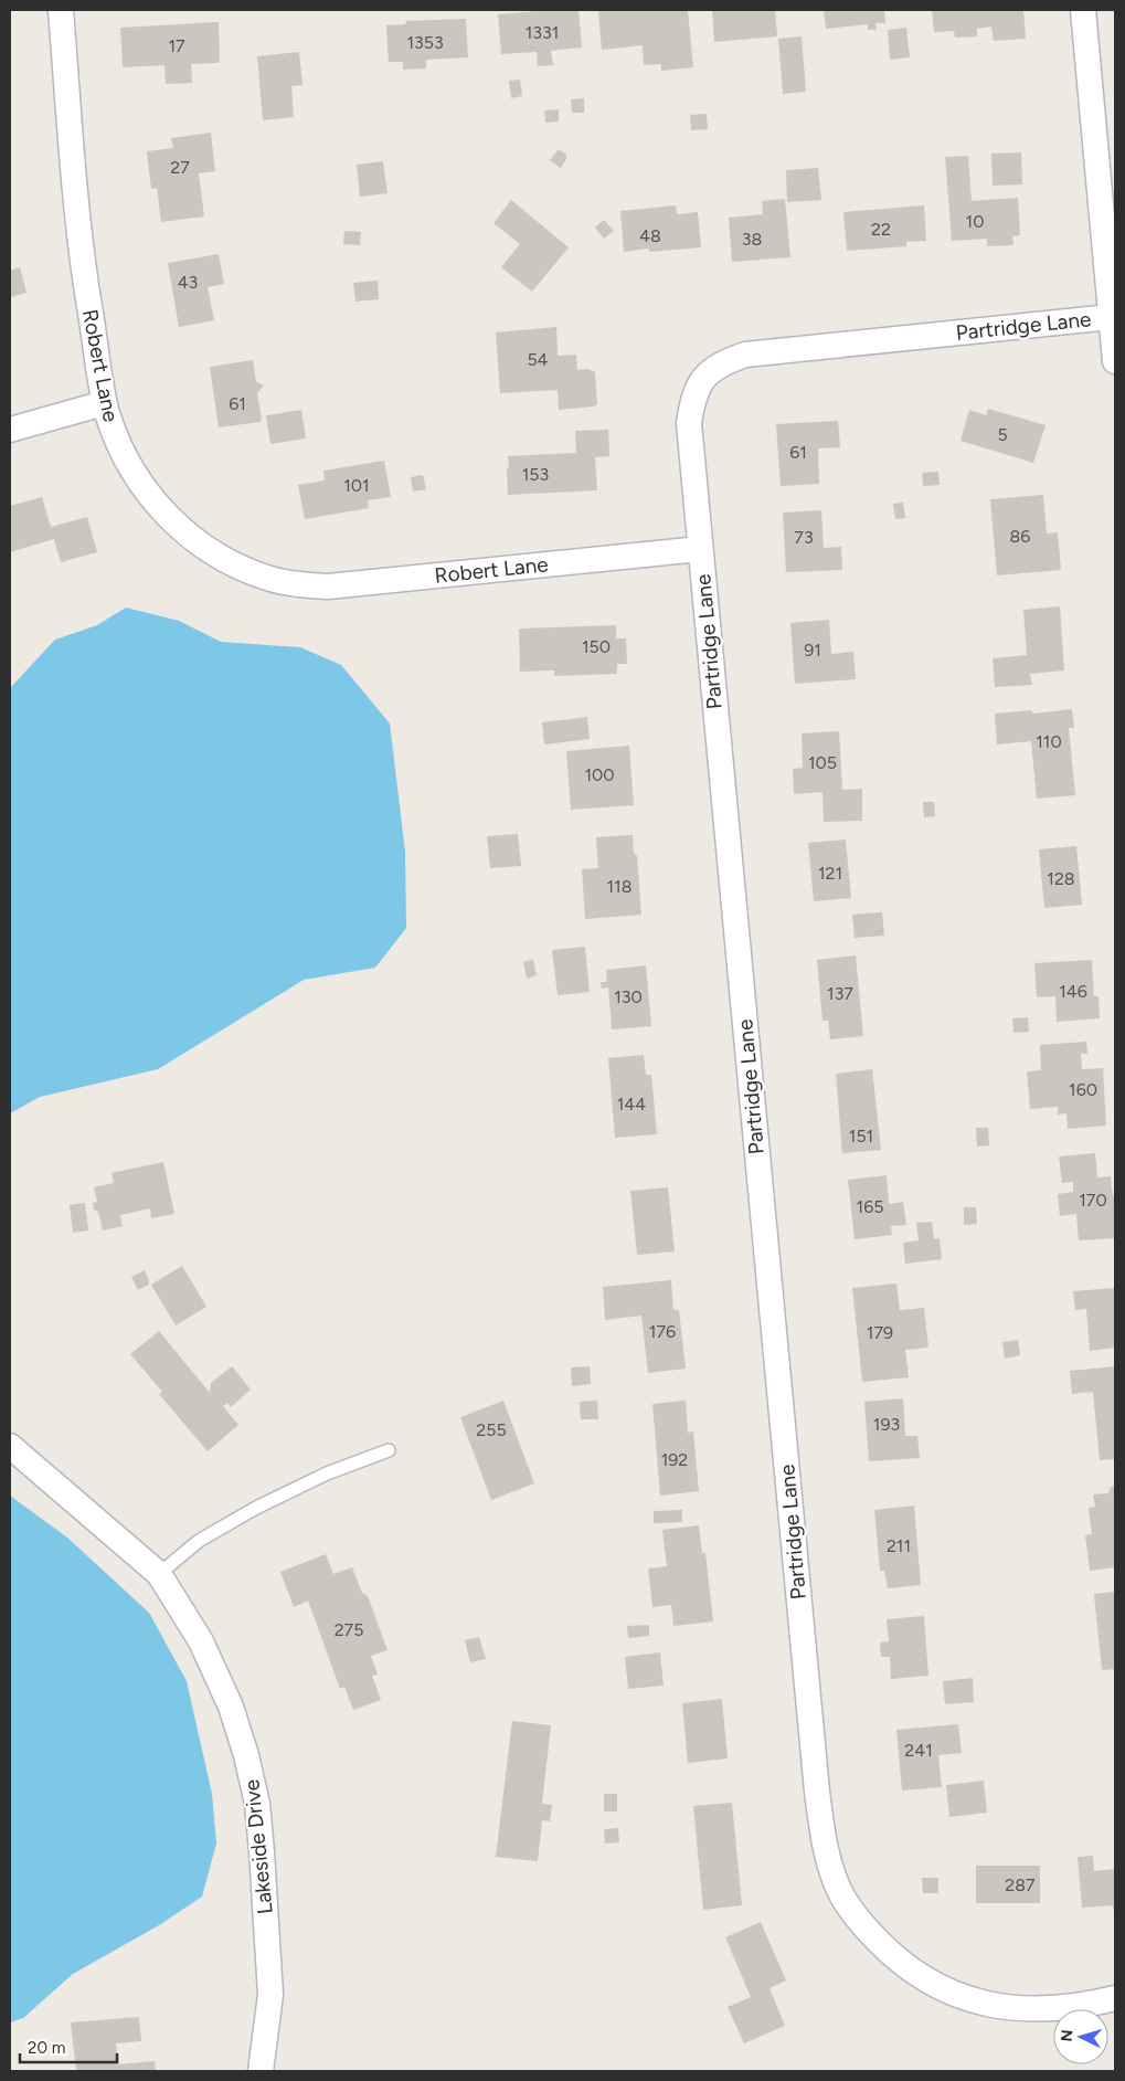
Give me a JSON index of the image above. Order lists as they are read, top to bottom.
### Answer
{
  "streets": {
    "street": ["Partridge Lane", "Robert Lane", "Lakeside Drive"]
  },
  "crossings": [
    ["Partridge Lane", "Robert Lane"]
  ],
  "house_numbers": [
    "1331",
    "1353",
    "17",
    "27",
    "10",
    "22",
    "48",
    "38",
    "43",
    "54",
    "61",
    "5",
    "61",
    "153",
    "101",
    "86",
    "73",
    "150",
    "91",
    "110",
    "105",
    "100",
    "121",
    "128",
    "118",
    "146",
    "137",
    "130",
    "160",
    "144",
    "151",
    "170",
    "165",
    "176",
    "179",
    "193",
    "255",
    "192",
    "211",
    "275",
    "241",
    "287"
  ],
  "scale_bar": "20 m",
  "north": "left"
}
